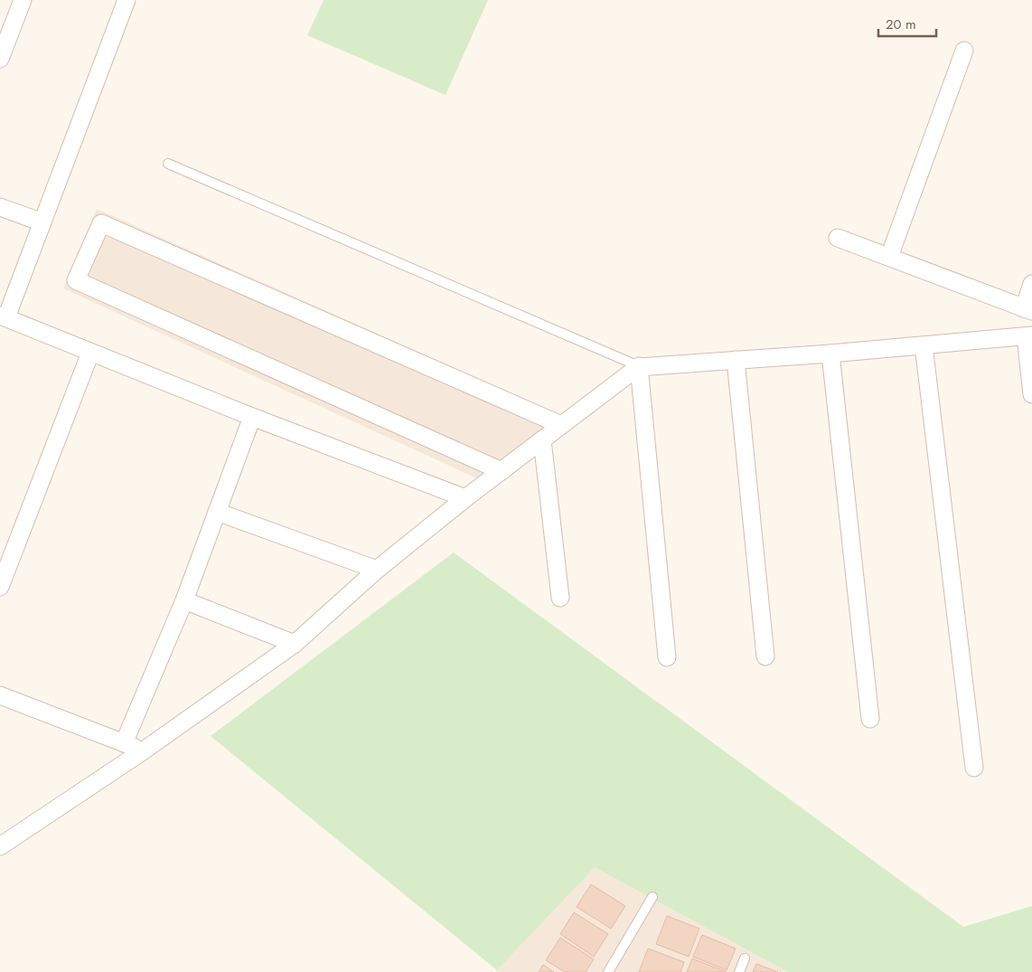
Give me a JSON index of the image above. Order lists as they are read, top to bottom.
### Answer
{
  "scale_bar": "20 m"
}
